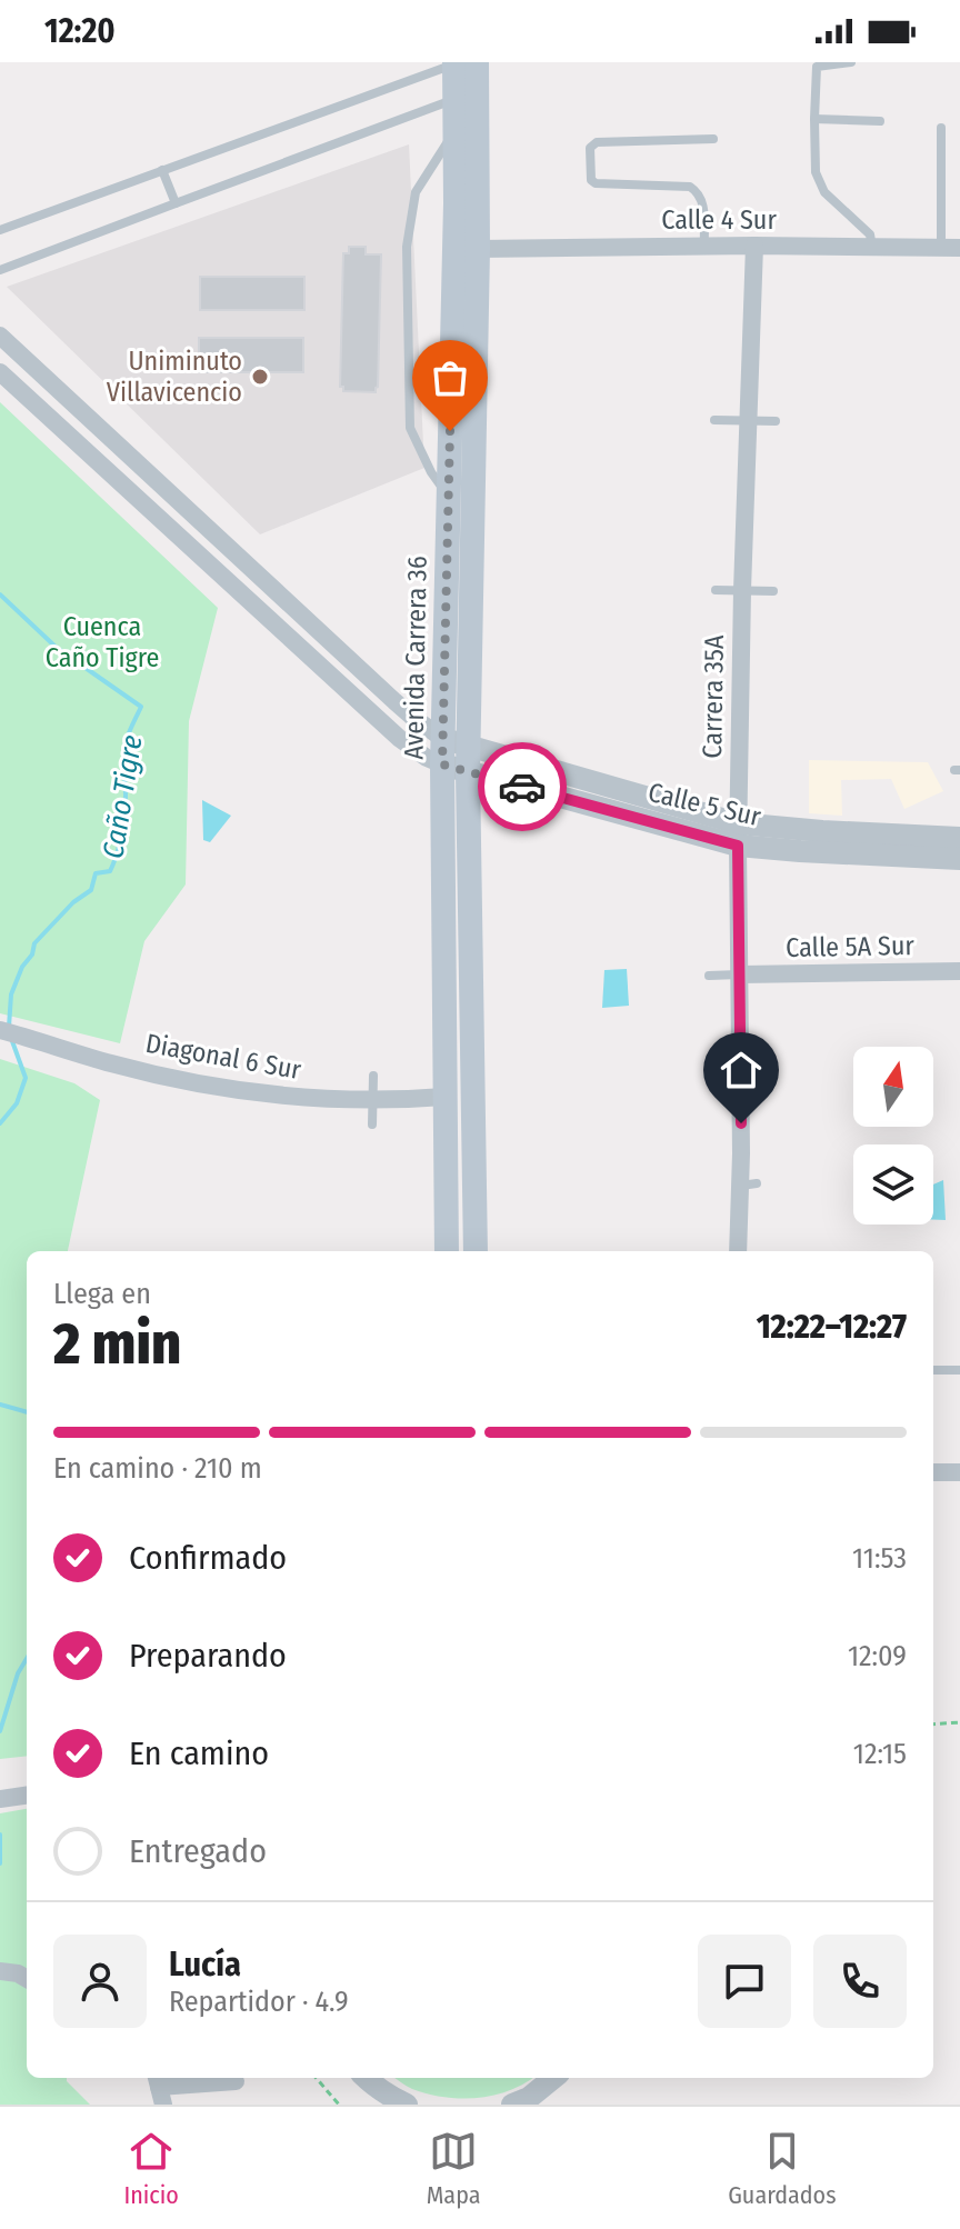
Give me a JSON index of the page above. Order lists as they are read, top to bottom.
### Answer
{
  "streets": {
    "main road": ["Avenida Carrera 36"],
    "street": [
      "Calle 4 Sur",
      "Carrera 35A",
      "Calle 5 Sur",
      "Calle 5A Sur",
      "Diagonal 6 Sur"
    ]
  },
  "crossings": [
    ["Calle 4 Sur", "Avenida Carrera 36"],
    ["Calle 4 Sur", "Carrera 35A"],
    ["Avenida Carrera 36", "Calle 5 Sur"],
    ["Avenida Carrera 36", "Diagonal 6 Sur"],
    ["Carrera 35A", "Calle 5 Sur"],
    ["Carrera 35A", "Calle 5A Sur"]
  ],
  "water": ["Caño Tigre"],
  "parks": ["Cuenca Caño Tigre"],
  "places": ["Uniminuto Villavicencio"],
  "north": "top",
  "page": {
    "status": "12:20",
    "heading": ["2 min", "Llega en", "12:22–12:27"],
    "panel": ["Lucía", "Repartidor · 4.9"],
    "bar": "En camino · 210 m",
    "list": [
      ["Confirmado", "11:53"],
      ["Preparando", "12:09"],
      ["En camino", "12:15"],
      "Entregado"
    ],
    "tabs": ["Inicio", "Mapa", "Guardados"]
  }
}
